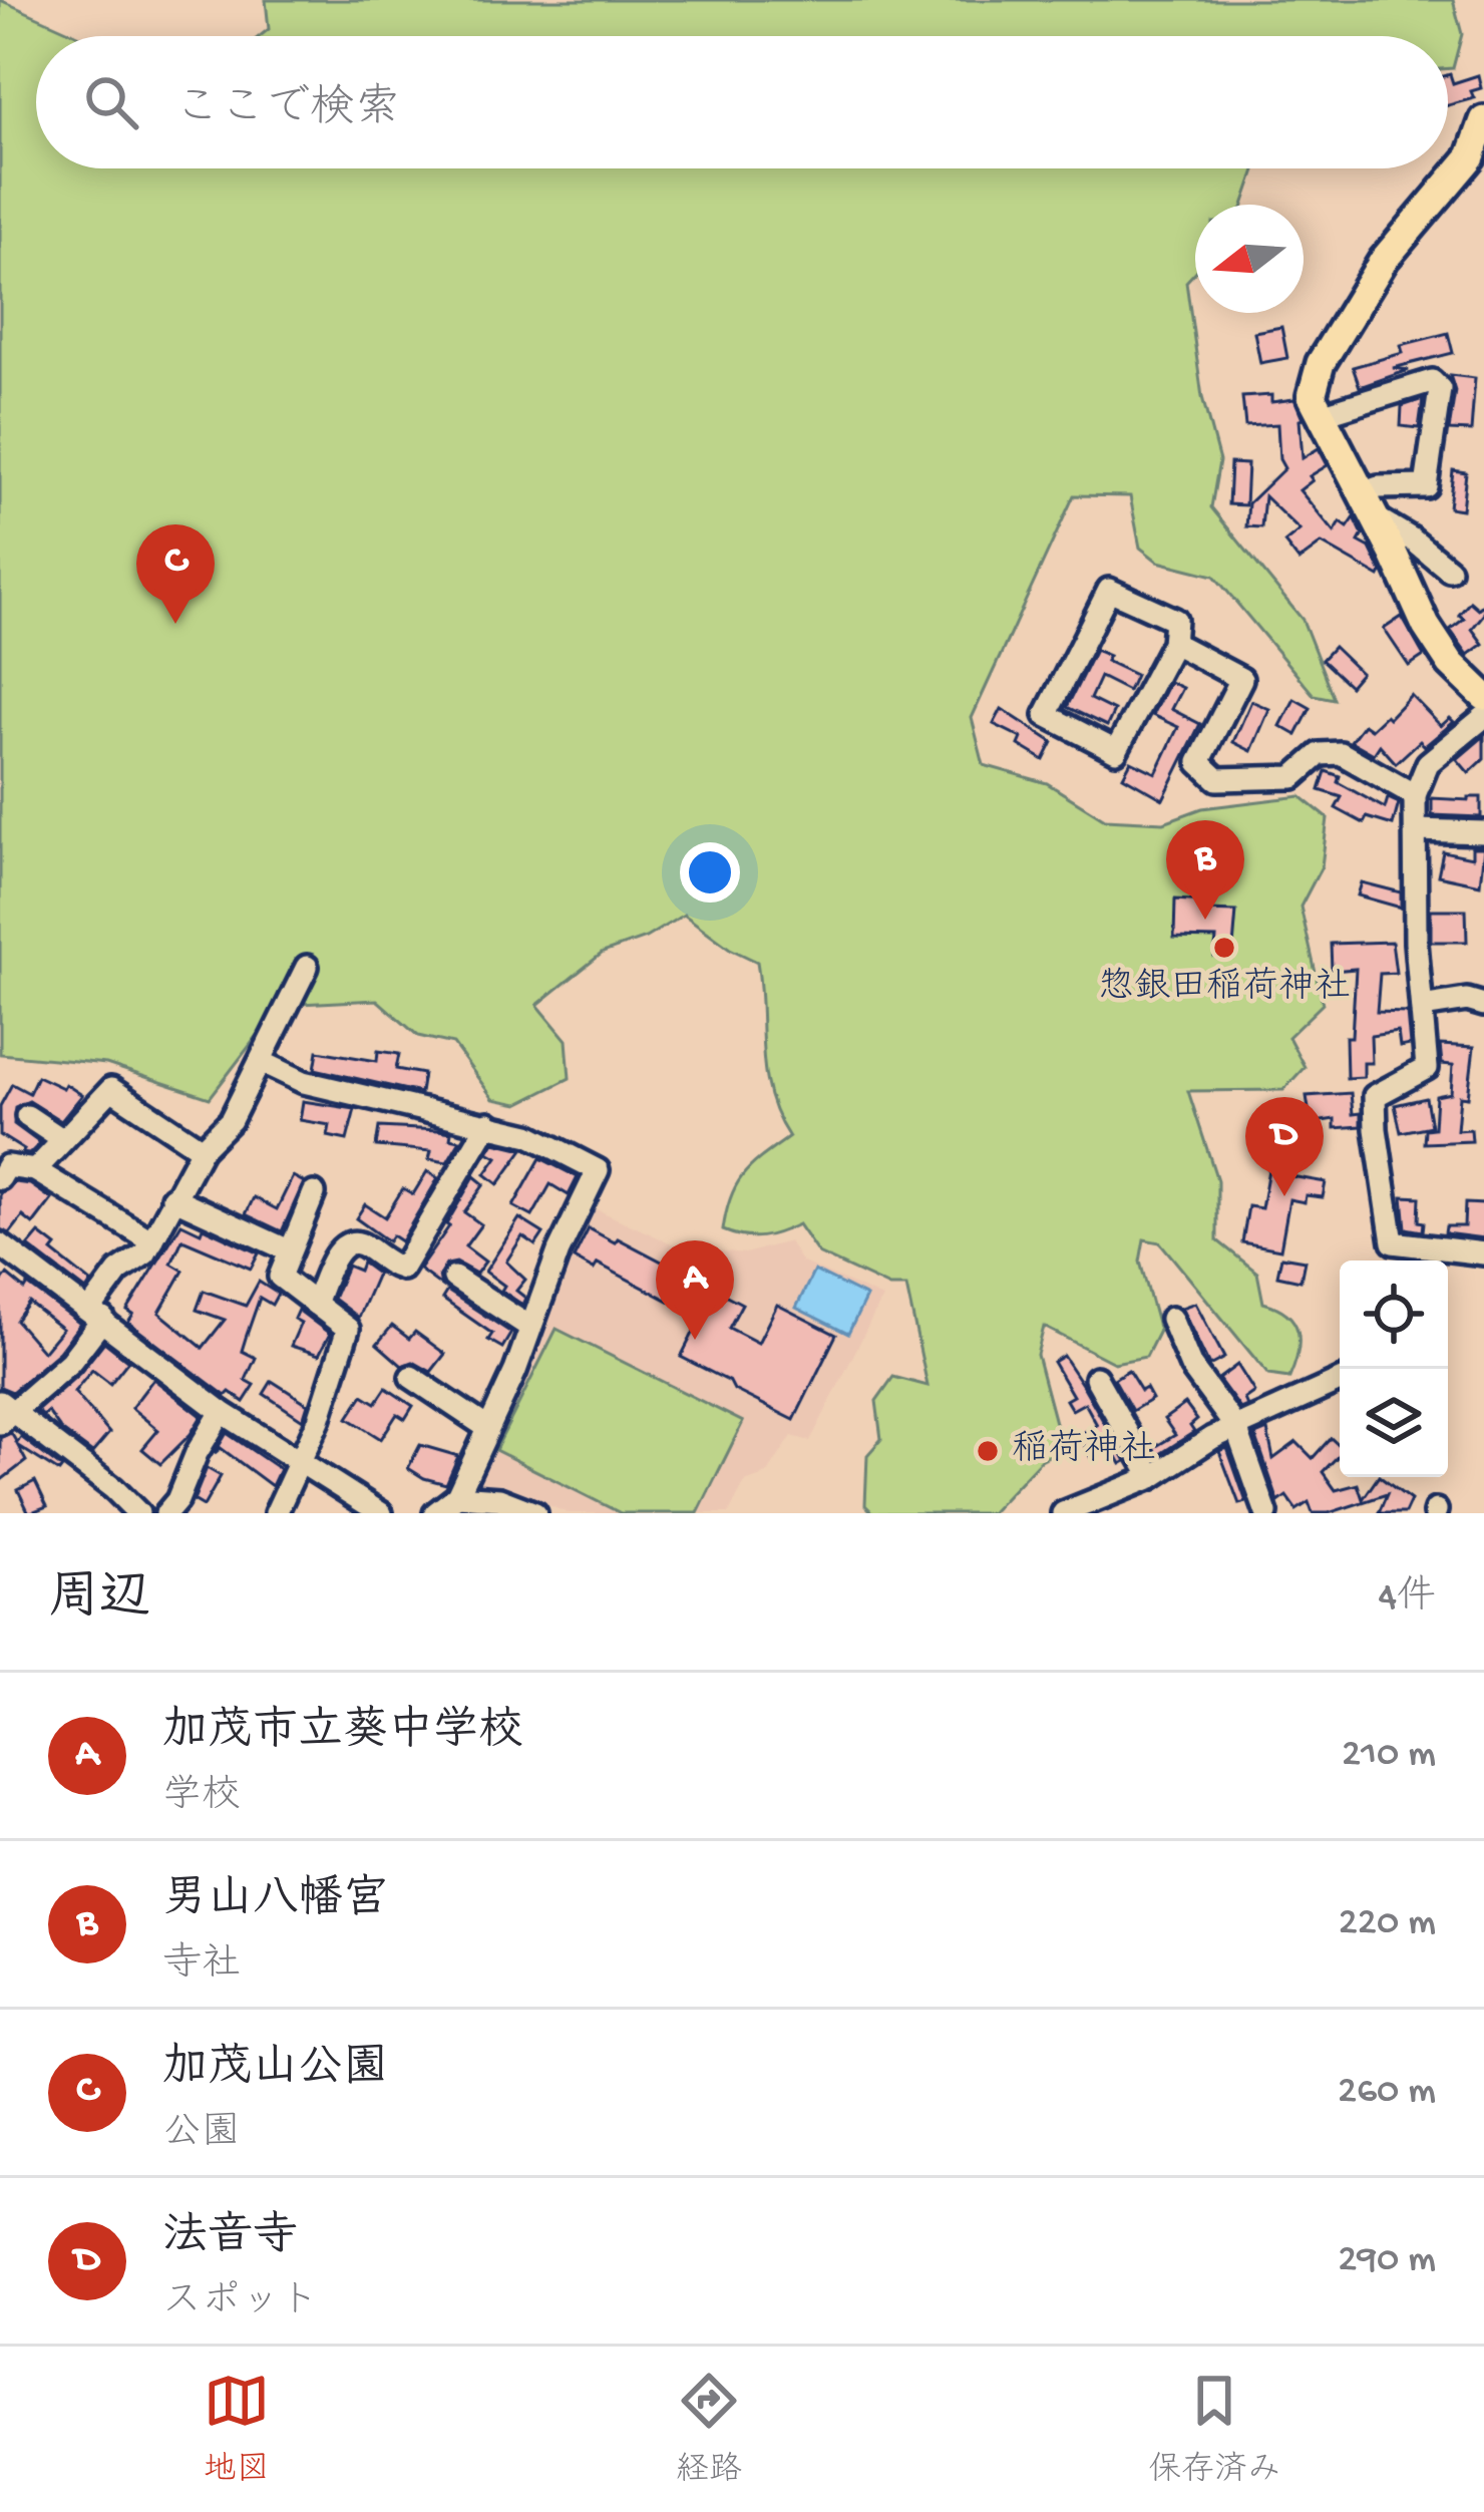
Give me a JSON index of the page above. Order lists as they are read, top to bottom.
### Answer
{
  "places": ["惣銀田稲荷神社", "稲荷神社"],
  "north": "left",
  "page": {
    "search": "ここで検索",
    "pins": [
      "C",
      "B",
      "D",
      "A"
    ],
    "heading": ["周辺", "4件"],
    "list": [
      {
        "mark": "A",
        "name": "加茂市立葵中学校",
        "note": "学校",
        "value": "210 m"
      },
      {
        "mark": "B",
        "name": "男山八幡宮",
        "note": "寺社",
        "value": "220 m"
      },
      {
        "mark": "C",
        "name": "加茂山公園",
        "note": "公園",
        "value": "260 m"
      },
      {
        "mark": "D",
        "name": "法音寺",
        "note": "スポット",
        "value": "290 m"
      }
    ],
    "nav": ["地図", "経路", "保存済み"]
  }
}
